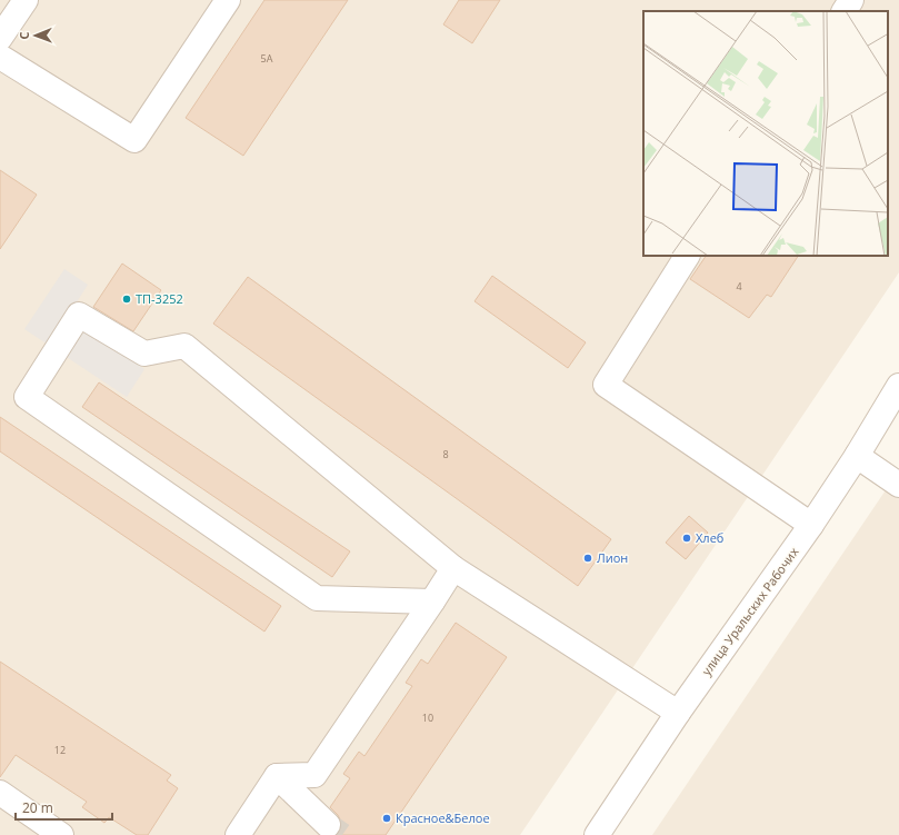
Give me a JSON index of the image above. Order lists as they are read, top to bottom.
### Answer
{
  "streets": {
    "street": ["улица Уральских Рабочих"]
  },
  "places": [
    "ТП-3252",
    "Хлеб",
    "Лион",
    "Красное&Белое"
  ],
  "house_numbers": [
    "5А",
    "4",
    "8",
    "10",
    "12"
  ],
  "scale_bar": "20 m",
  "north": "left"
}
